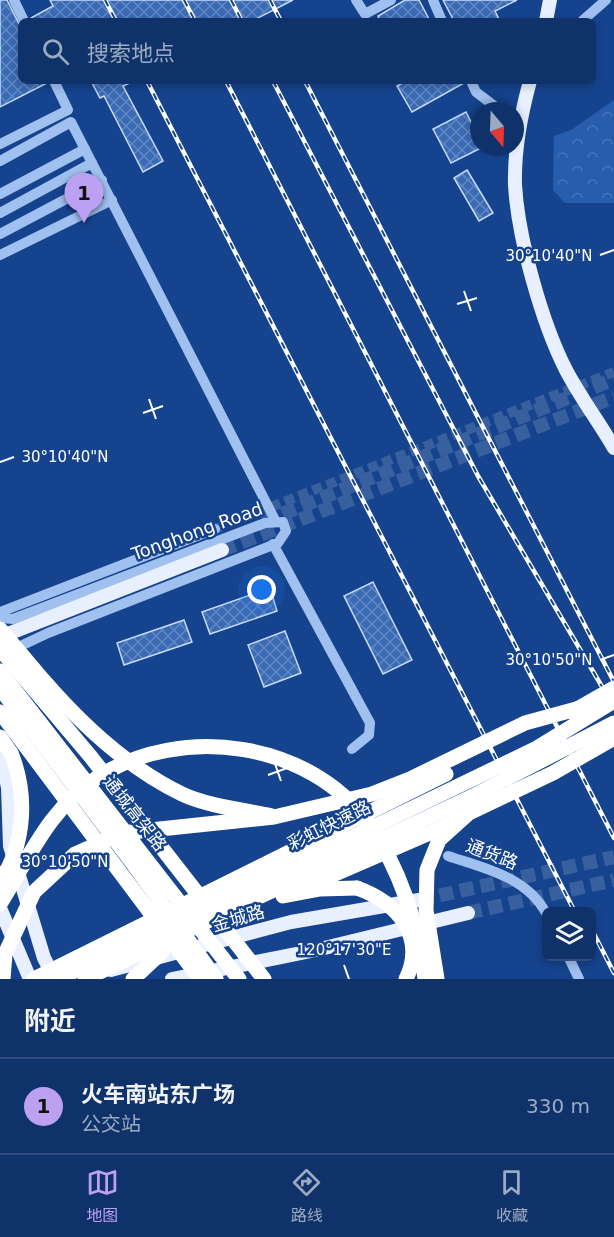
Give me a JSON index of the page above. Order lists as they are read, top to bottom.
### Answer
{
  "streets": {
    "highway": ["通城高架路", "彩虹快速路"],
    "main road": ["Tonghong Road", "金城路"],
    "street": ["通货路"]
  },
  "north": "bottom",
  "page": {
    "search": "搜索地点",
    "pins": "1",
    "heading": "附近",
    "list": [
      {
        "mark": "1",
        "name": "火车南站东广场",
        "note": "公交站",
        "value": "330 m"
      }
    ],
    "nav": ["地图", "路线", "收藏"]
  },
  "coordinates": ["30°10'40\"N", "30°10'50\"N", "120°17'30\"E"]
}
